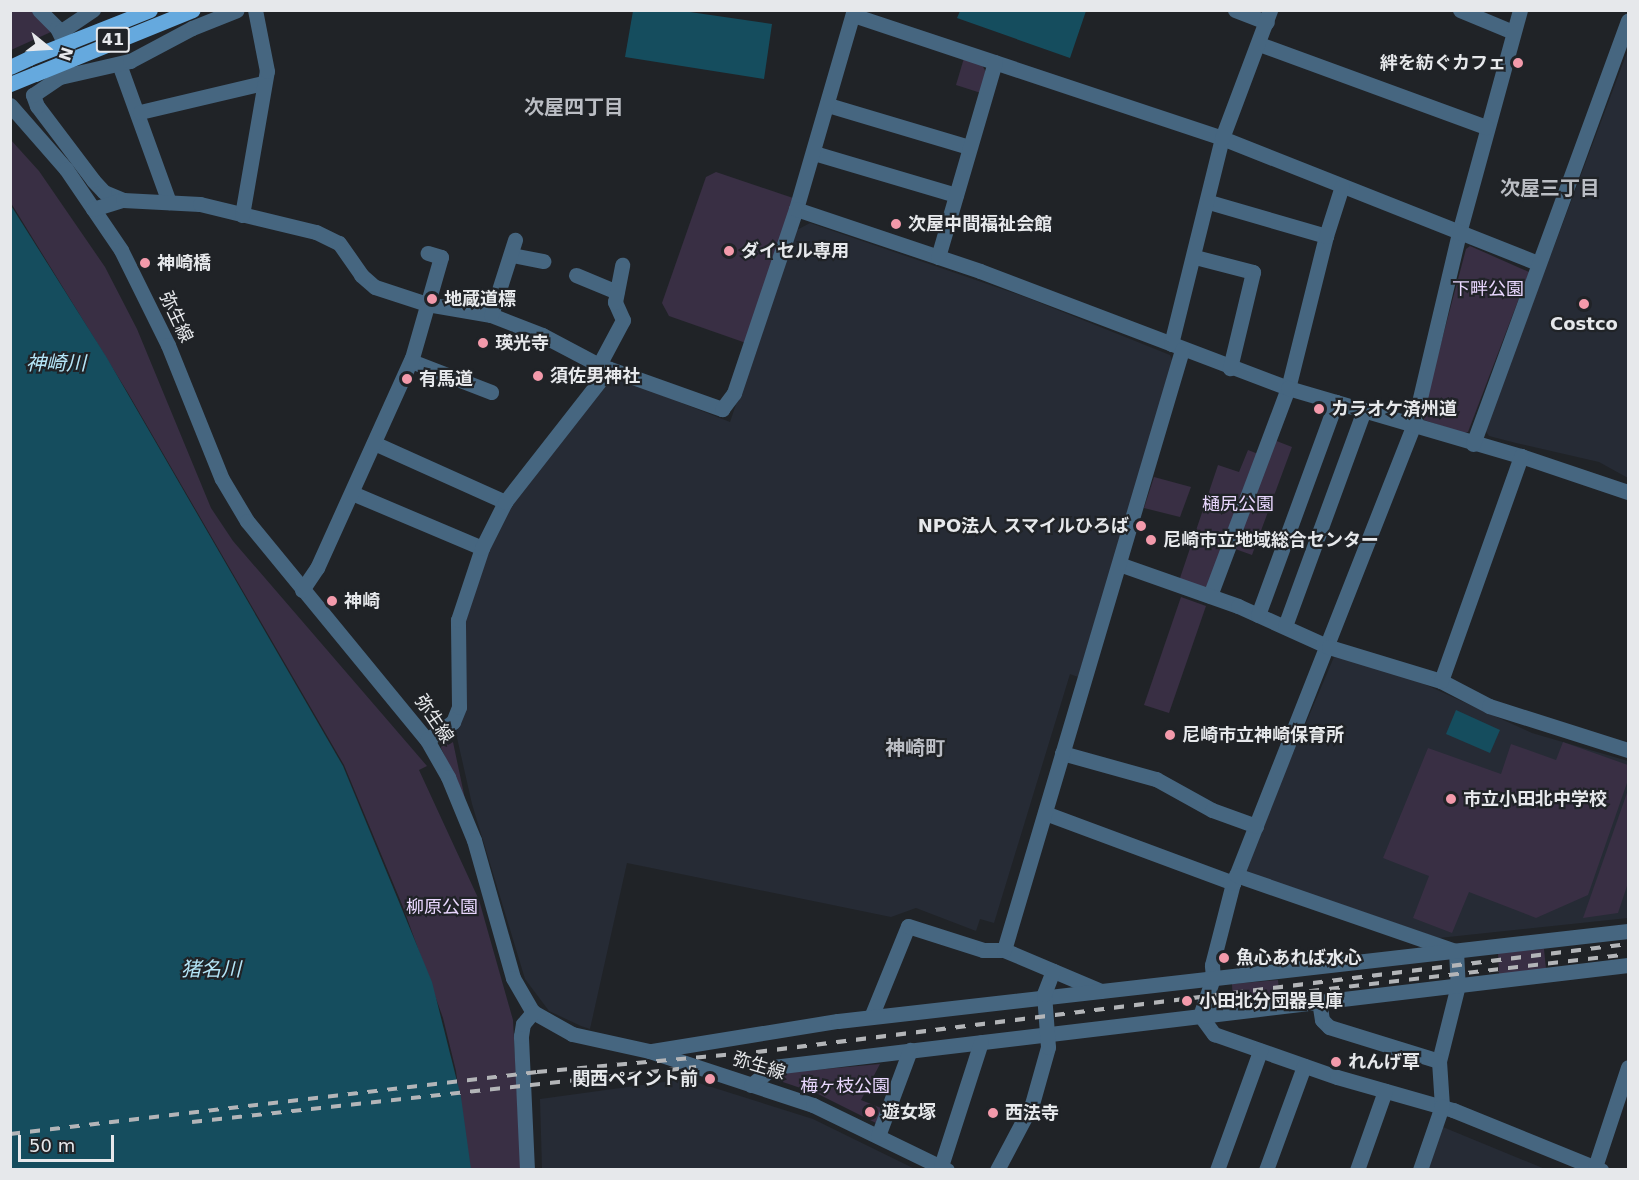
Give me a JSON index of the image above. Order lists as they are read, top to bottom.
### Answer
{
  "streets": {
    "main road": ["41"],
    "street": ["弥生線"]
  },
  "districts": ["次屋四丁目", "次屋三丁目", "神崎町"],
  "water": ["神崎川", "猪名川"],
  "parks": [
    "下畔公園",
    "樋尻公園",
    "柳原公園",
    "梅ヶ枝公園"
  ],
  "places": [
    "絆を紡ぐカフェ",
    "次屋中間福祉会館",
    "ダイセル専用",
    "神崎橋",
    "地蔵道標",
    "Costco",
    "瑛光寺",
    "須佐男神社",
    "有馬道",
    "カラオケ済州道",
    "NPO法人 スマイルひろば",
    "尼崎市立地域総合センター",
    "神崎",
    "尼崎市立神崎保育所",
    "市立小田北中学校",
    "魚心あれば水心",
    "小田北分団器具庫",
    "れんげ草",
    "関西ペイント前",
    "遊女塚",
    "西法寺"
  ],
  "scale_bar": "50 m",
  "north": "right"
}
